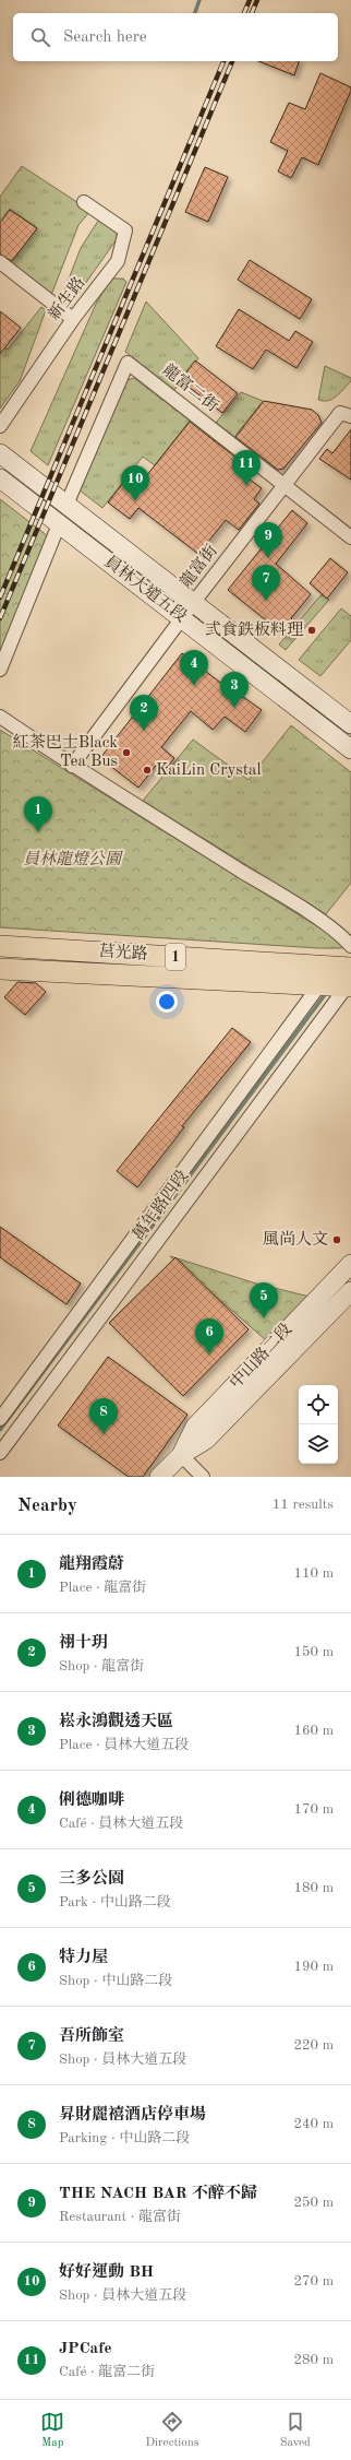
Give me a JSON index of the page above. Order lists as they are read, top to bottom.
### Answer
{
  "streets": {
    "main road": [
      "員林大道五段",
      "莒光路",
      "1",
      "中山路二段"
    ],
    "street": [
      "新生路",
      "龍富二街",
      "龍富街",
      "萬年路四段"
    ]
  },
  "crossings": [
    ["龍富二街", "龍富街"],
    ["龍富二街", "員林大道五段"],
    ["龍富街", "員林大道五段"],
    ["莒光路", "萬年路四段"]
  ],
  "parks": ["員林龍燈公園"],
  "places": [
    "弎食鉄板料理",
    "紅茶巴士Black Tea Bus",
    "KaiLin Crystal",
    "風尚人文"
  ],
  "page": {
    "search": "Search here",
    "pins": [
      "11",
      "10",
      "9",
      "7",
      "4",
      "3",
      "2",
      "1",
      "5",
      "6",
      "8"
    ],
    "heading": ["Nearby", "11 results"],
    "list": [
      {
        "mark": "1",
        "name": "龍翔霞蔚",
        "note": "Place · 龍富街",
        "value": "110 m"
      },
      {
        "mark": "2",
        "name": "祤十玥",
        "note": "Shop · 龍富街",
        "value": "150 m"
      },
      {
        "mark": "3",
        "name": "崧永鴻觀透天區",
        "note": "Place · 員林大道五段",
        "value": "160 m"
      },
      {
        "mark": "4",
        "name": "俐德咖啡",
        "note": "Café · 員林大道五段",
        "value": "170 m"
      },
      {
        "mark": "5",
        "name": "三多公園",
        "note": "Park · 中山路二段",
        "value": "180 m"
      },
      {
        "mark": "6",
        "name": "特力屋",
        "note": "Shop · 中山路二段",
        "value": "190 m"
      },
      {
        "mark": "7",
        "name": "吾所飾室",
        "note": "Shop · 員林大道五段",
        "value": "220 m"
      },
      {
        "mark": "8",
        "name": "昇財麗禧酒店停車場",
        "note": "Parking · 中山路二段",
        "value": "240 m"
      },
      {
        "mark": "9",
        "name": "THE NACH BAR 不醉不歸",
        "note": "Restaurant · 龍富街",
        "value": "250 m"
      },
      {
        "mark": "10",
        "name": "好好運動 BH",
        "note": "Shop · 員林大道五段",
        "value": "270 m"
      },
      {
        "mark": "11",
        "name": "JPCafe",
        "note": "Café · 龍富二街",
        "value": "280 m"
      }
    ],
    "nav": ["Map", "Directions", "Saved"]
  }
}
